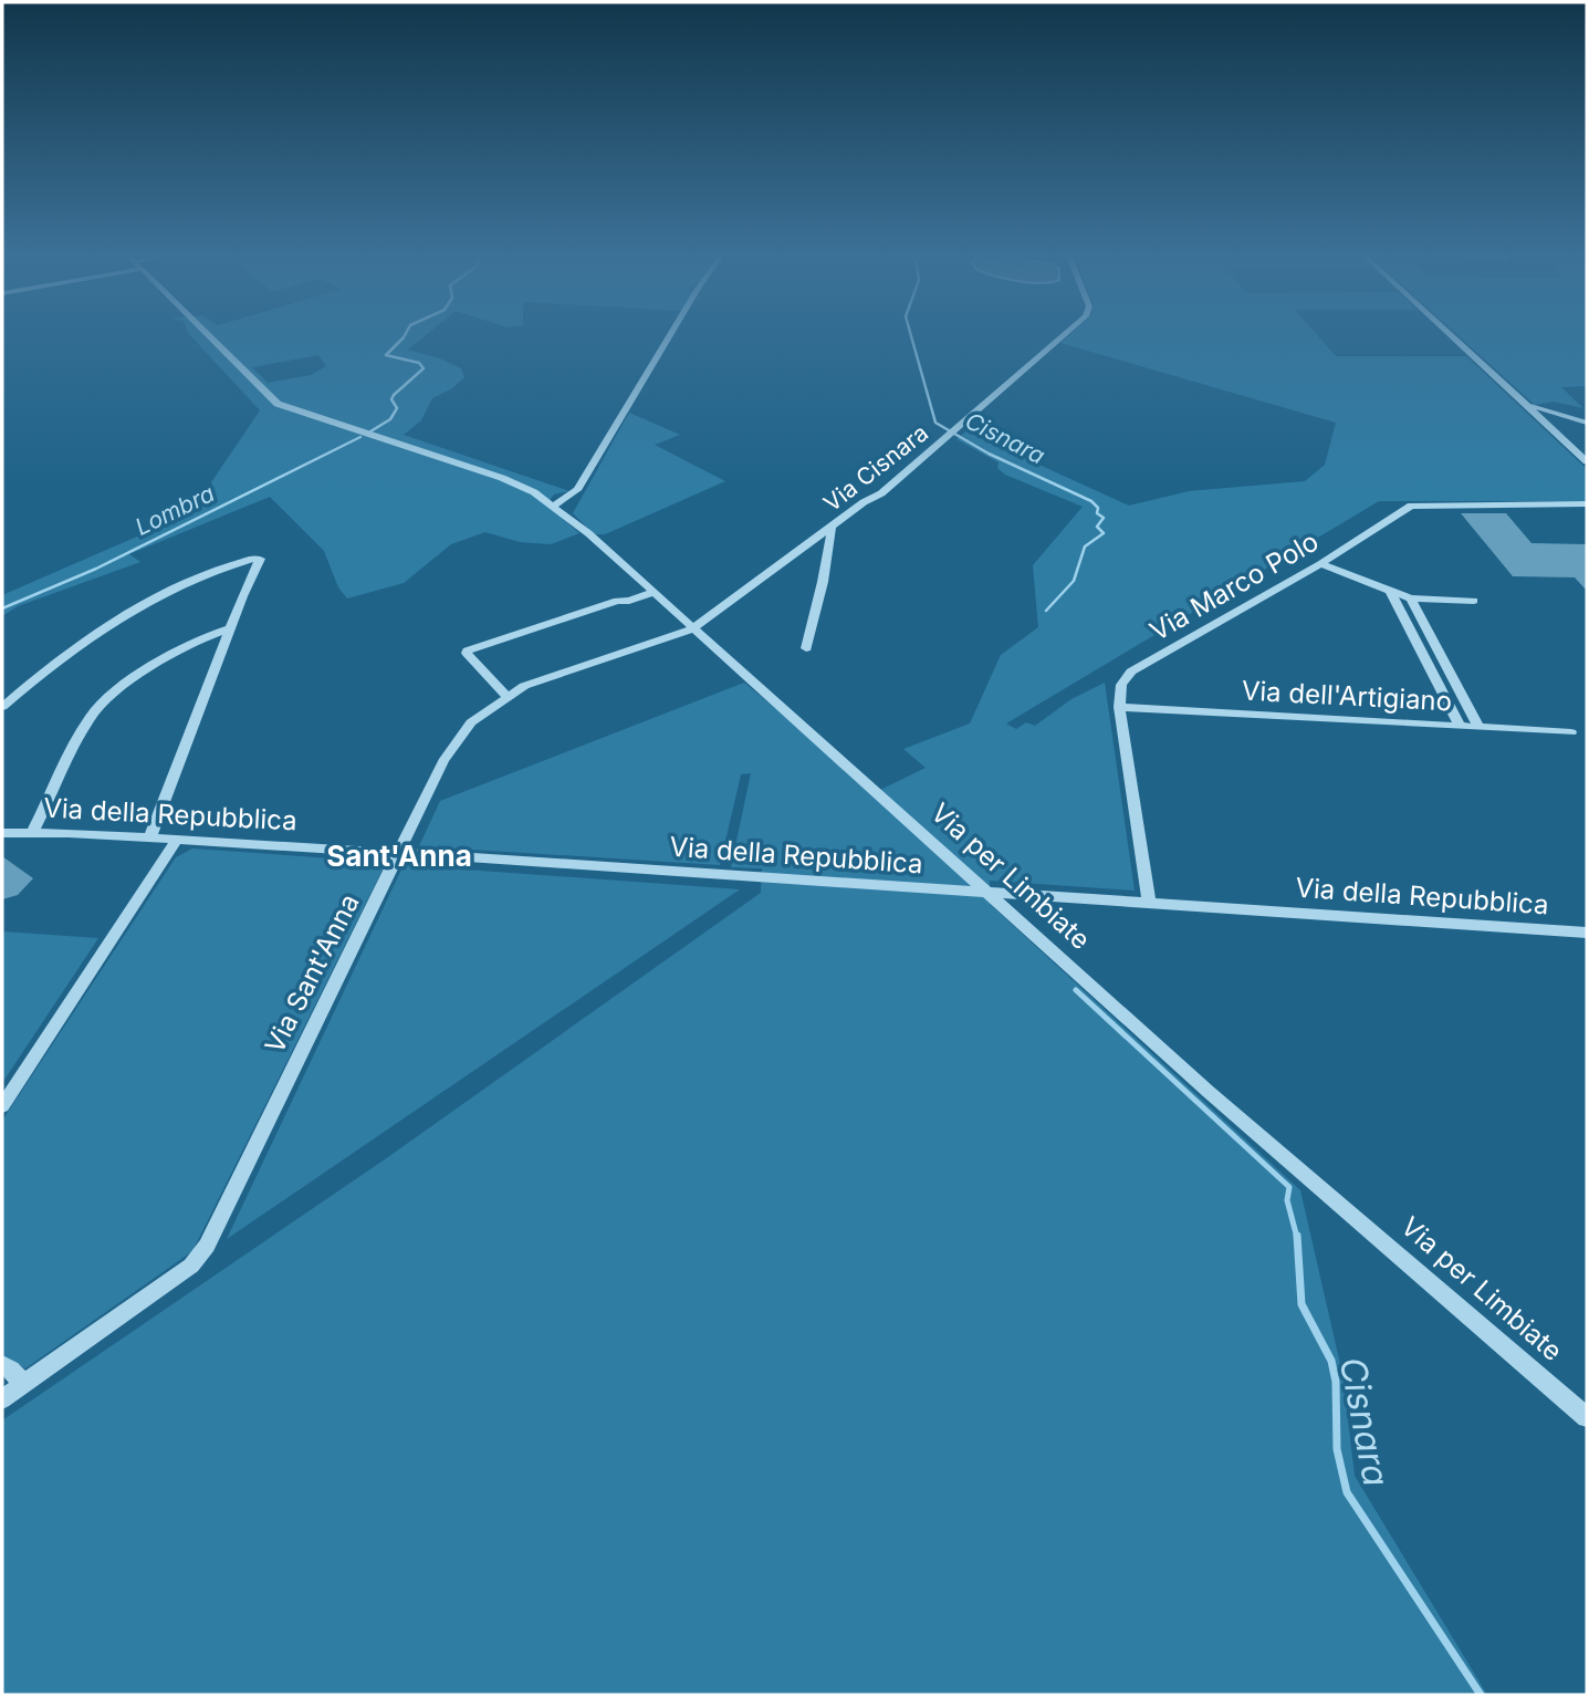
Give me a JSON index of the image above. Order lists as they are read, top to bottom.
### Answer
{
  "streets": {
    "street": [
      "Via Cisnara",
      "Via Marco Polo",
      "Via dell'Artigiano",
      "Via della Repubblica",
      "Via per Limbiate",
      "Via Sant'Anna"
    ]
  },
  "crossings": [
    ["Via Cisnara", "Via Sant'Anna"],
    ["Via Marco Polo", "Via dell'Artigiano"],
    ["Via Marco Polo", "Via della Repubblica"],
    ["Via della Repubblica", "Via per Limbiate"],
    ["Via della Repubblica", "Via Sant'Anna"],
    ["Via per Limbiate", "Via Sant'Anna"]
  ],
  "districts": ["Sant'Anna"],
  "water": ["Cisnara", "Lombra"]
}
